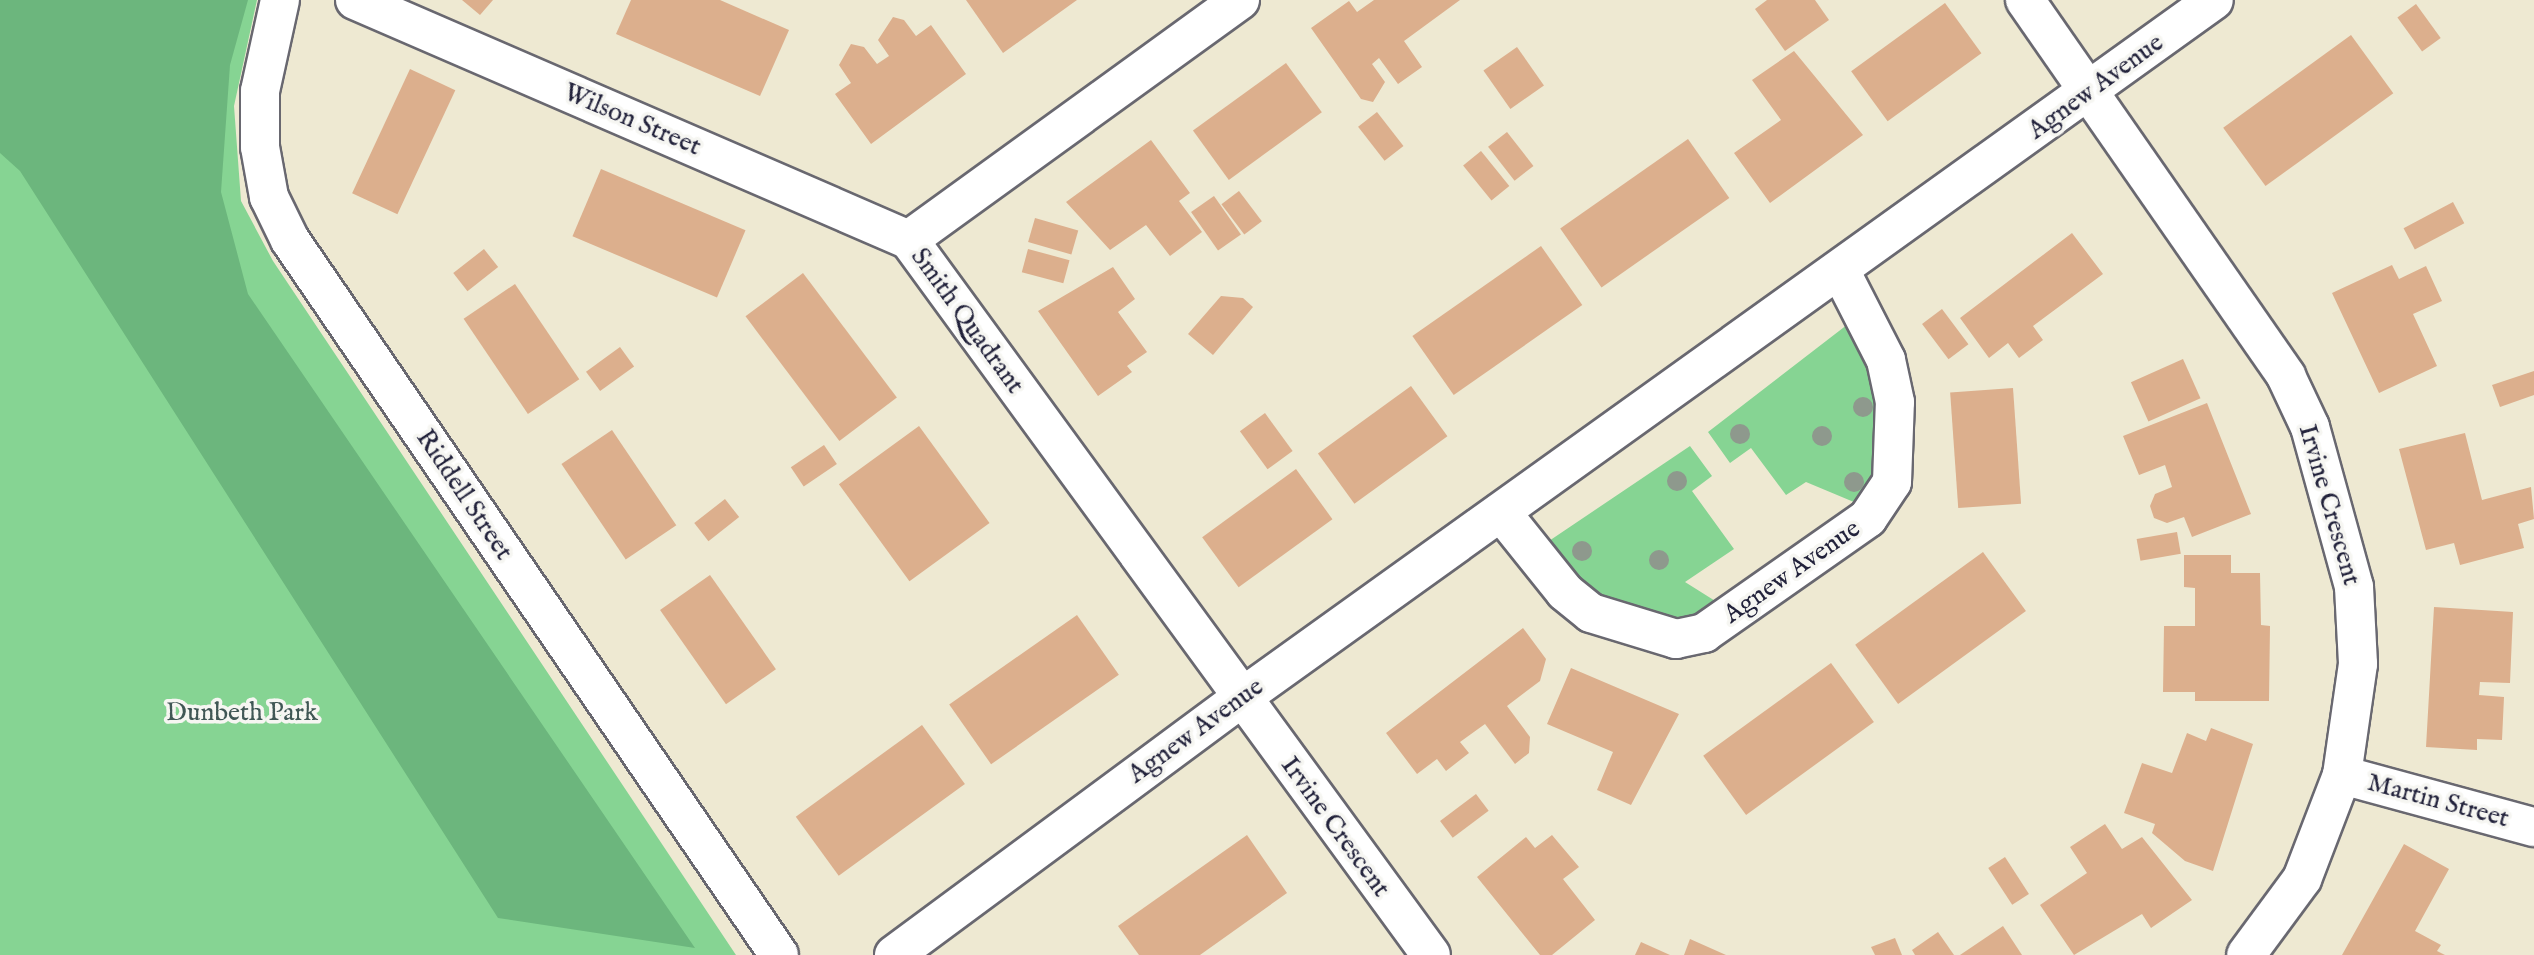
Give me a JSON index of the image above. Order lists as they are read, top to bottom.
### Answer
{
  "streets": {
    "street": [
      "Agnew Avenue",
      "Wilson Street",
      "Smith Quadrant",
      "Riddell Street",
      "Irvine Crescent",
      "Martin Street"
    ]
  },
  "crossings": [
    ["Agnew Avenue", "Smith Quadrant"],
    ["Agnew Avenue", "Irvine Crescent"],
    ["Wilson Street", "Smith Quadrant"],
    ["Smith Quadrant", "Irvine Crescent"],
    ["Irvine Crescent", "Martin Street"]
  ],
  "parks": ["Dunbeth Park"]
}
